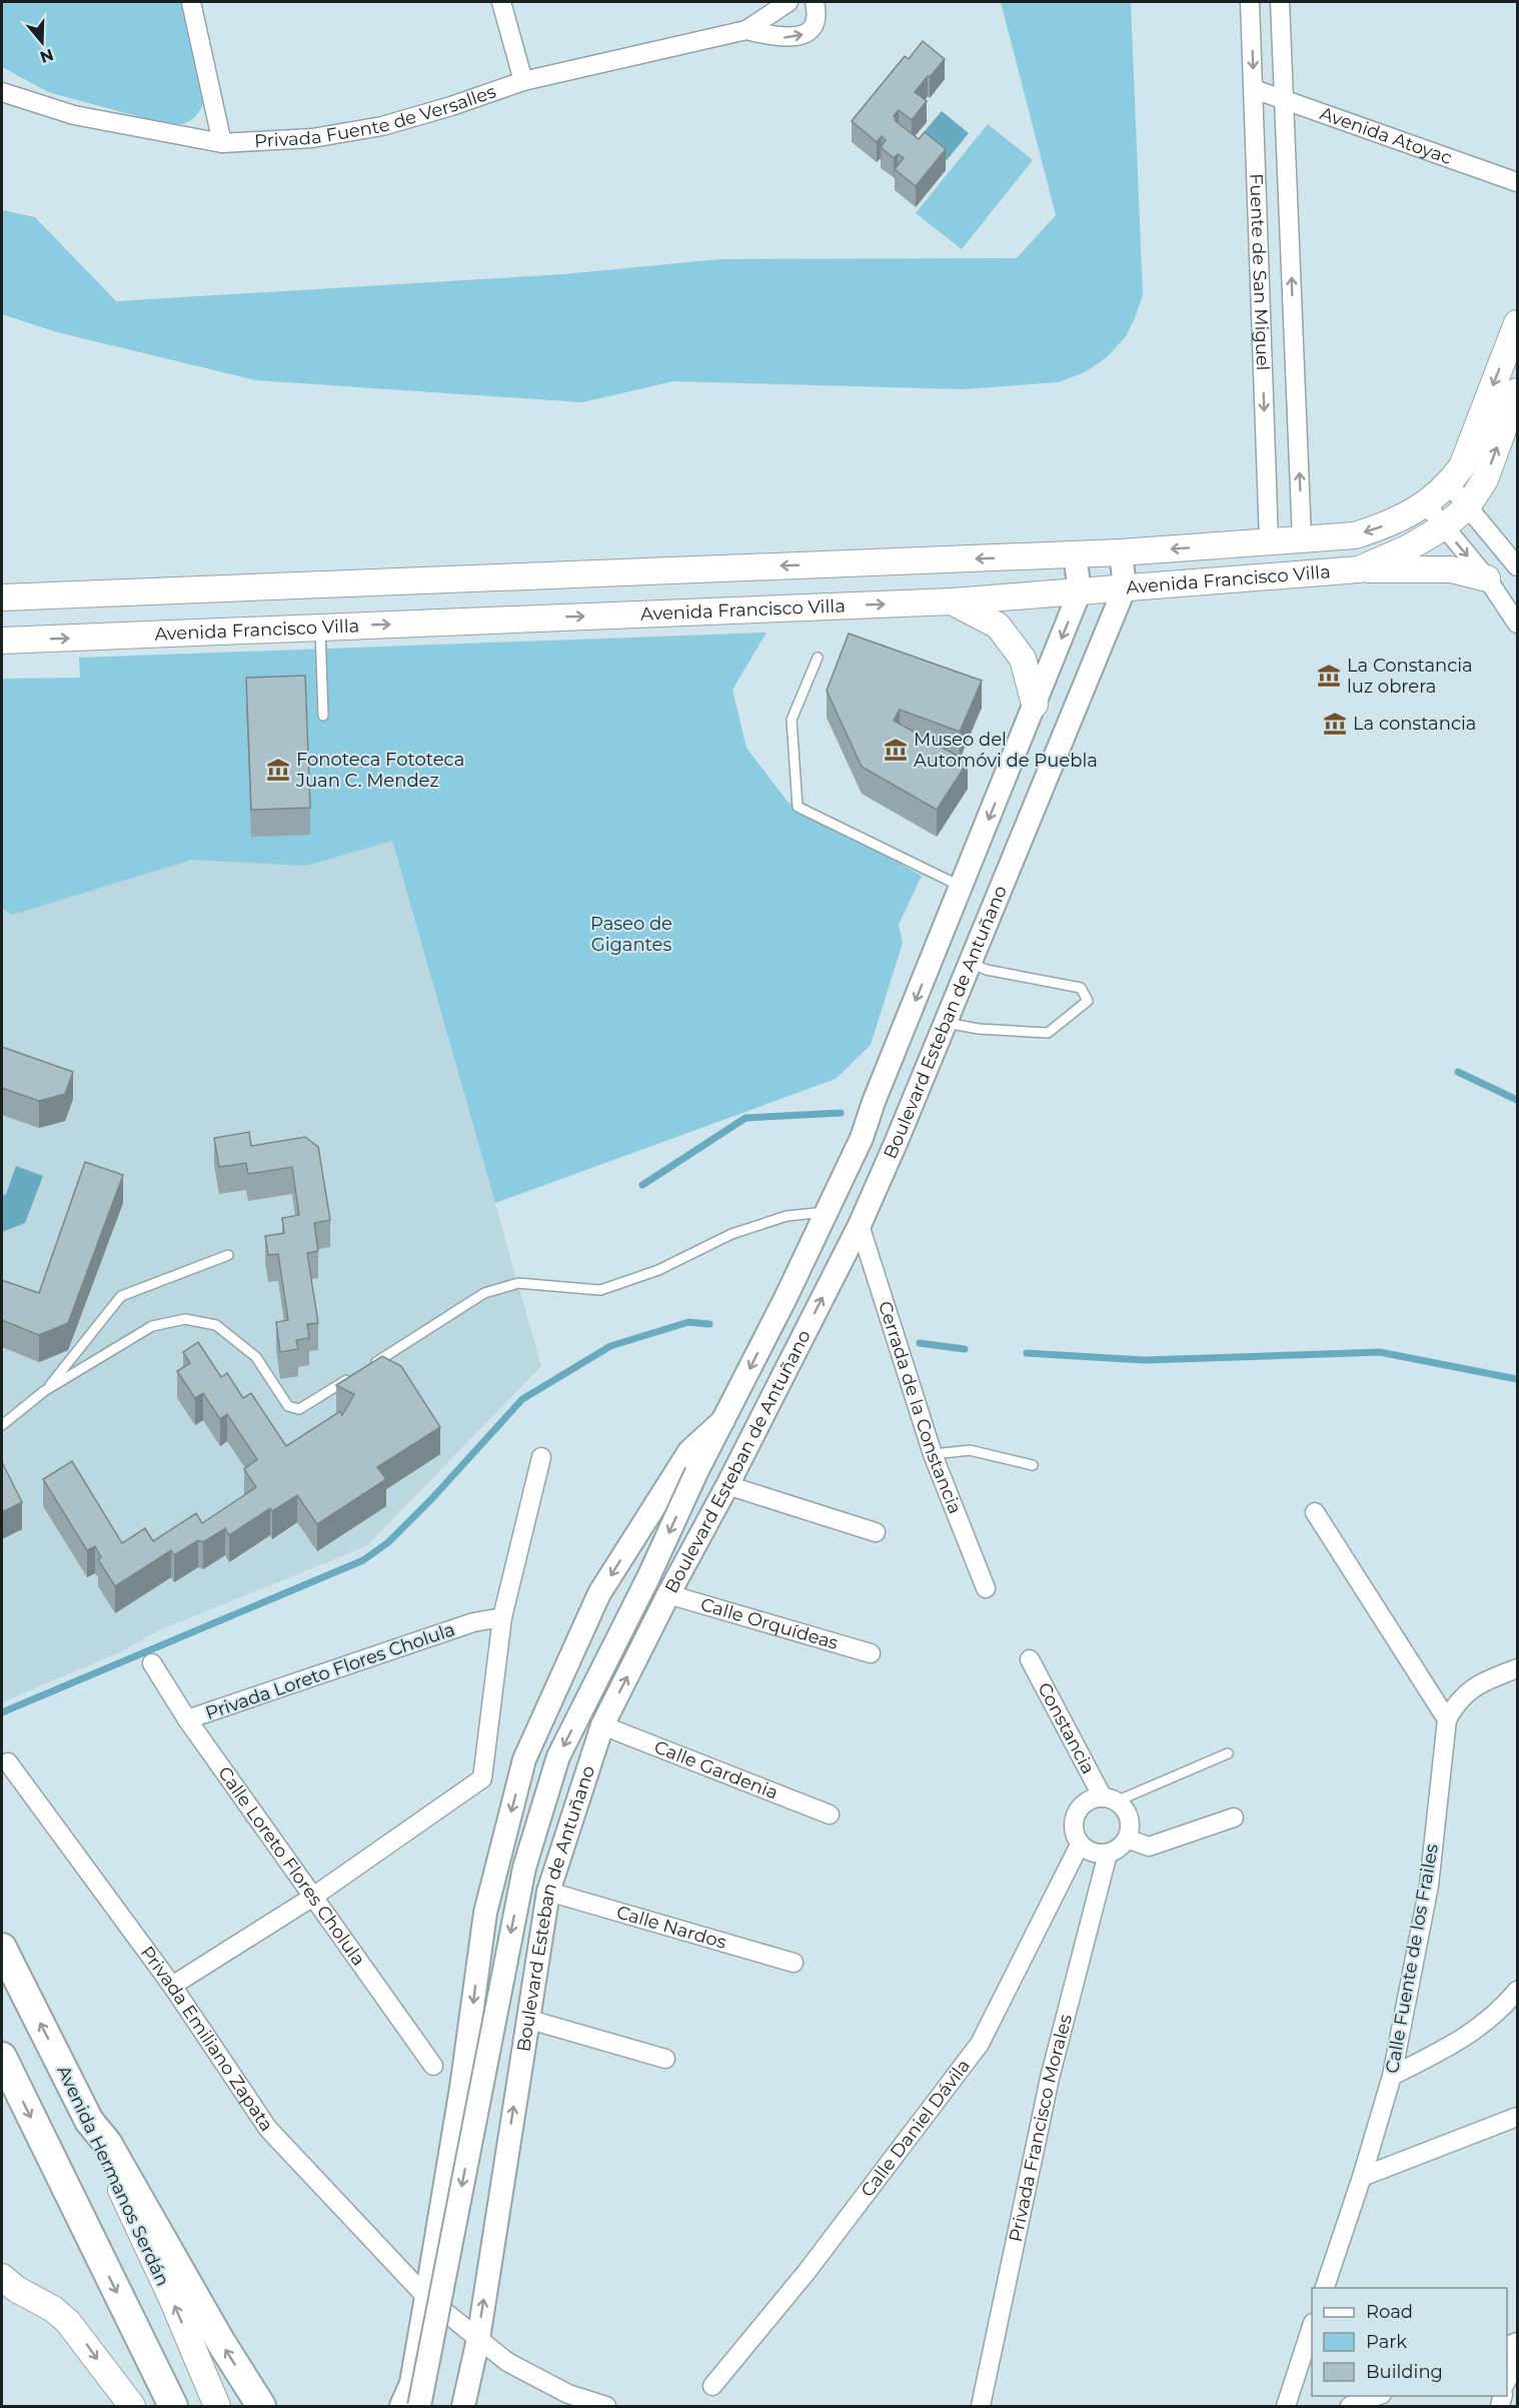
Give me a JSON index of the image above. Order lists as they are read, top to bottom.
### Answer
{
  "streets": {
    "main road": ["Avenida Francisco Villa", "Avenida Hermanos Serdán"],
    "street": [
      "Privada Fuente de Versalles",
      "Avenida Atoyac",
      "Fuente de San Miguel",
      "Boulevard Esteban de Antuñano",
      "Cerrada de la Constancia",
      "Calle Orquídeas",
      "Privada Loreto Flores Cholula",
      "Constancia",
      "Calle Gardenia",
      "Calle Loreto Flores Cholula",
      "Calle Nardos",
      "Calle Fuente de los Frailes",
      "Privada Emiliano Zapata",
      "Calle Daniel Dávila",
      "Privada Francisco Morales"
    ]
  },
  "crossings": [
    ["Avenida Atoyac", "Fuente de San Miguel"],
    ["Fuente de San Miguel", "Avenida Francisco Villa"],
    ["Avenida Francisco Villa", "Boulevard Esteban de Antuñano"],
    ["Boulevard Esteban de Antuñano", "Cerrada de la Constancia"],
    ["Boulevard Esteban de Antuñano", "Calle Orquídeas"],
    ["Boulevard Esteban de Antuñano", "Calle Gardenia"],
    ["Boulevard Esteban de Antuñano", "Calle Nardos"],
    ["Boulevard Esteban de Antuñano", "Privada Emiliano Zapata"],
    ["Privada Loreto Flores Cholula", "Calle Loreto Flores Cholula"],
    ["Constancia", "Calle Daniel Dávila"],
    ["Constancia", "Privada Francisco Morales"],
    ["Calle Daniel Dávila", "Privada Francisco Morales"]
  ],
  "parks": ["Paseo de Gigantes"],
  "places": {
    "museum": [
      "La Constancia luz obrera",
      "La constancia",
      "Museo del Automóvi de Puebla",
      "Fonoteca Fototeca Juan C. Mendez"
    ]
  },
  "legend": ["Road", "Park", "Building"],
  "north": "bottom"
}
